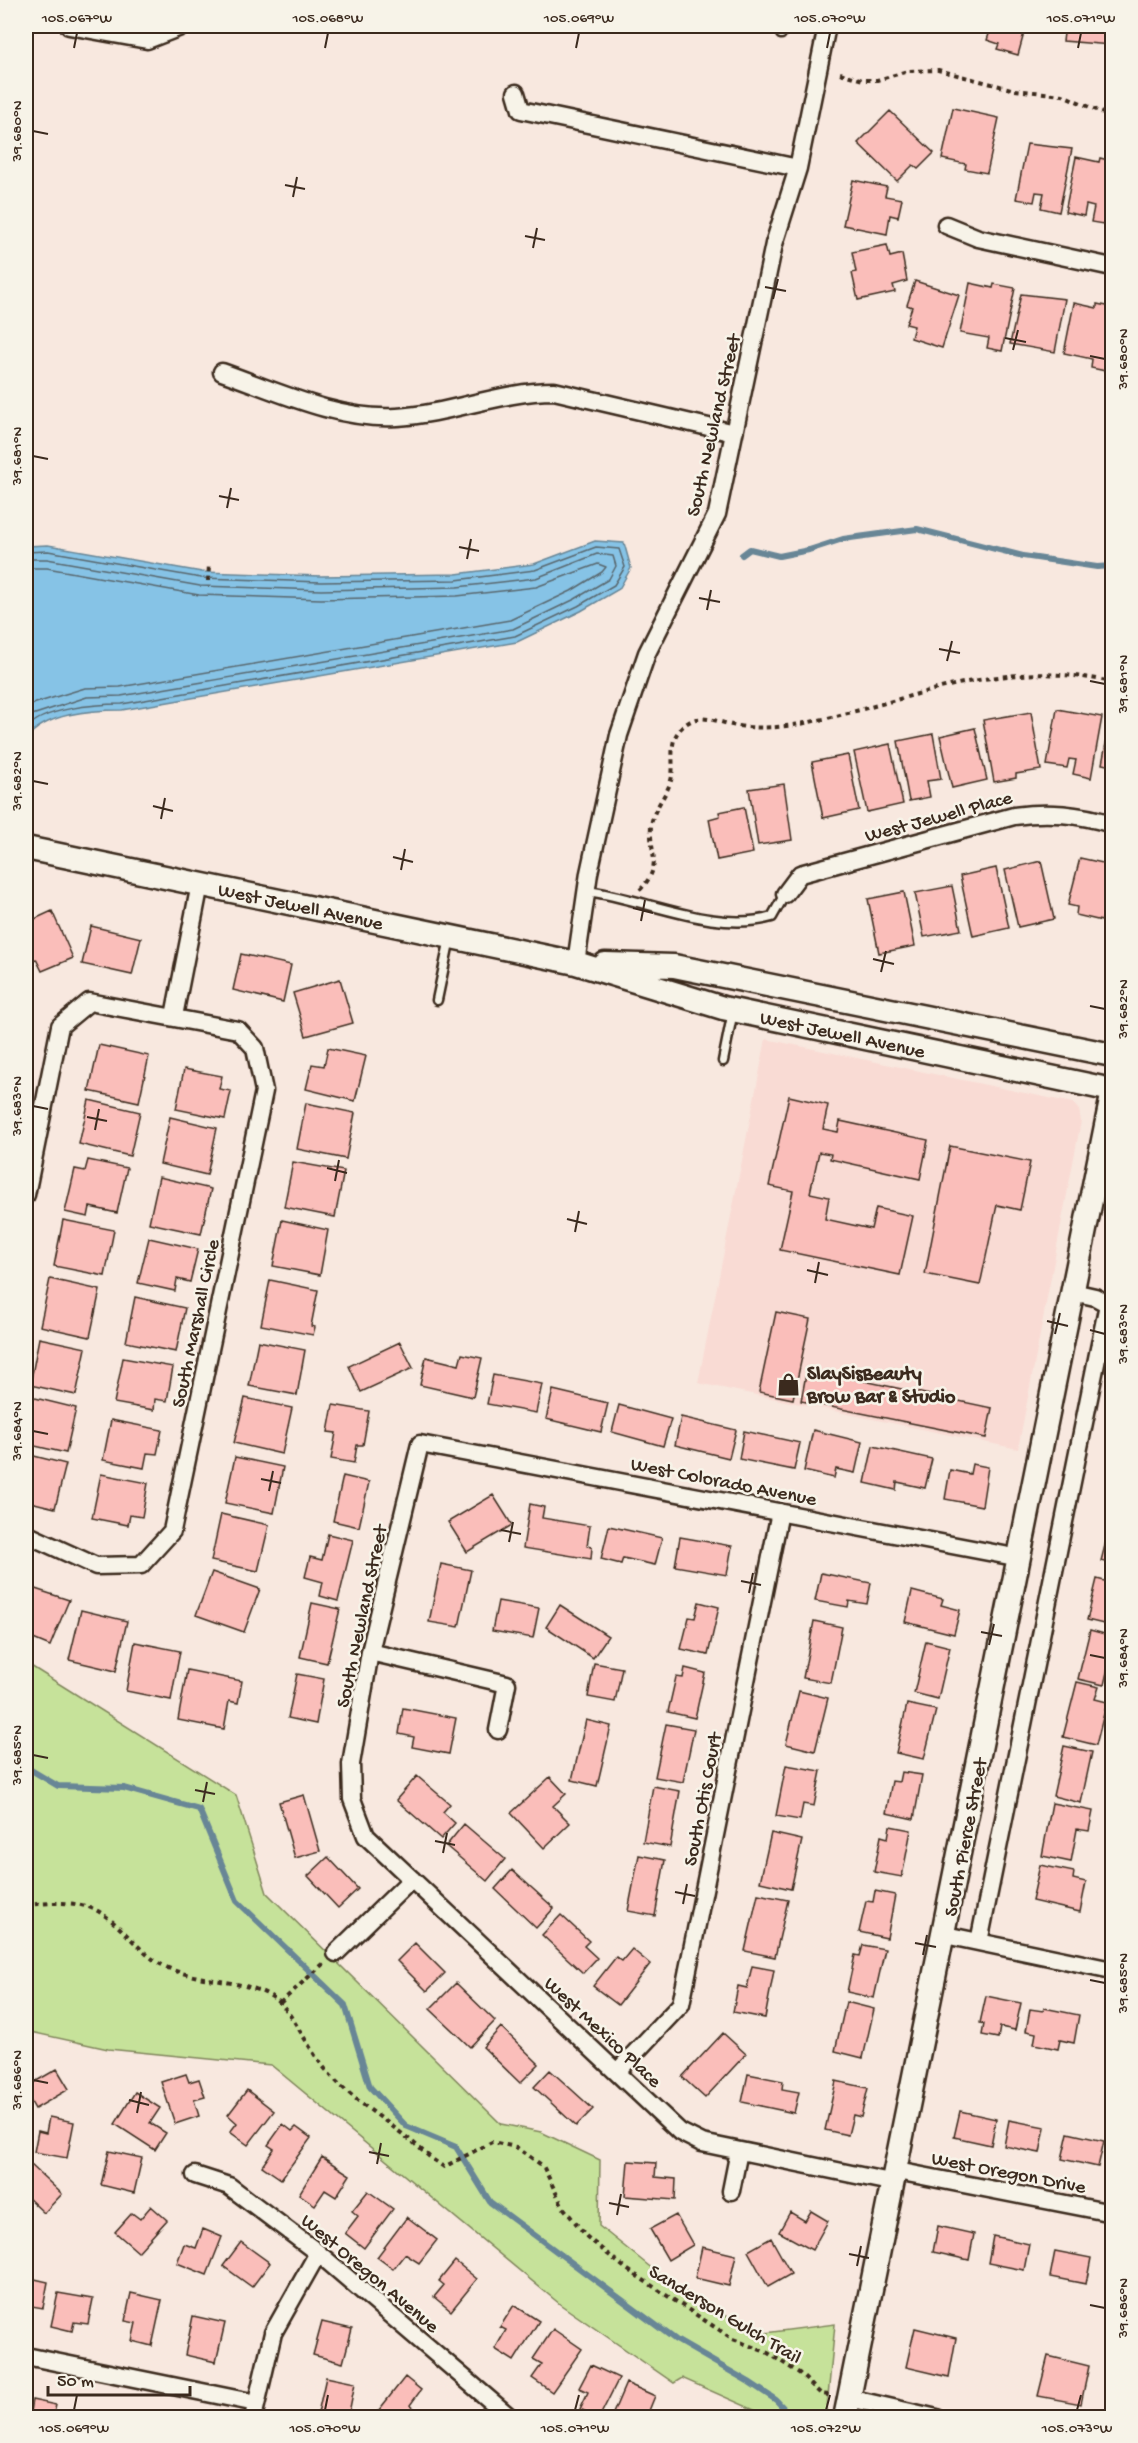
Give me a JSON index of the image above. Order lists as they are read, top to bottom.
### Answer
{
  "streets": {
    "main road": ["West Jewell Avenue", "South Pierce Street"],
    "street": [
      "South Newland Street",
      "West Jewell Place",
      "South Marshall Circle",
      "West Colorado Avenue",
      "South Otis Court",
      "West Mexico Place",
      "West Oregon Drive",
      "West Oregon Avenue"
    ],
    "path": ["Sanderson Gulch Trail"]
  },
  "crossings": [
    ["South Newland Street", "West Jewell Avenue"],
    ["South Newland Street", "West Colorado Avenue"],
    ["South Newland Street", "West Mexico Place"],
    ["West Colorado Avenue", "South Otis Court"],
    ["West Colorado Avenue", "South Pierce Street"],
    ["South Otis Court", "West Mexico Place"],
    ["South Pierce Street", "West Mexico Place"],
    ["South Pierce Street", "West Oregon Drive"],
    ["South Pierce Street", "Sanderson Gulch Trail"],
    ["West Mexico Place", "West Oregon Drive"]
  ],
  "places": {
    "shop": ["SlaySisBeauty Brow Bar & Studio"]
  },
  "scale_bar": "50 m",
  "coordinates": [
    "105.067°W",
    "105.068°W",
    "105.069°W",
    "105.070°W",
    "105.071°W",
    "39.680°N",
    "39.681°N",
    "39.682°N",
    "39.683°N",
    "39.684°N",
    "39.685°N",
    "39.686°N",
    "105.072°W",
    "105.073°W"
  ]
}
